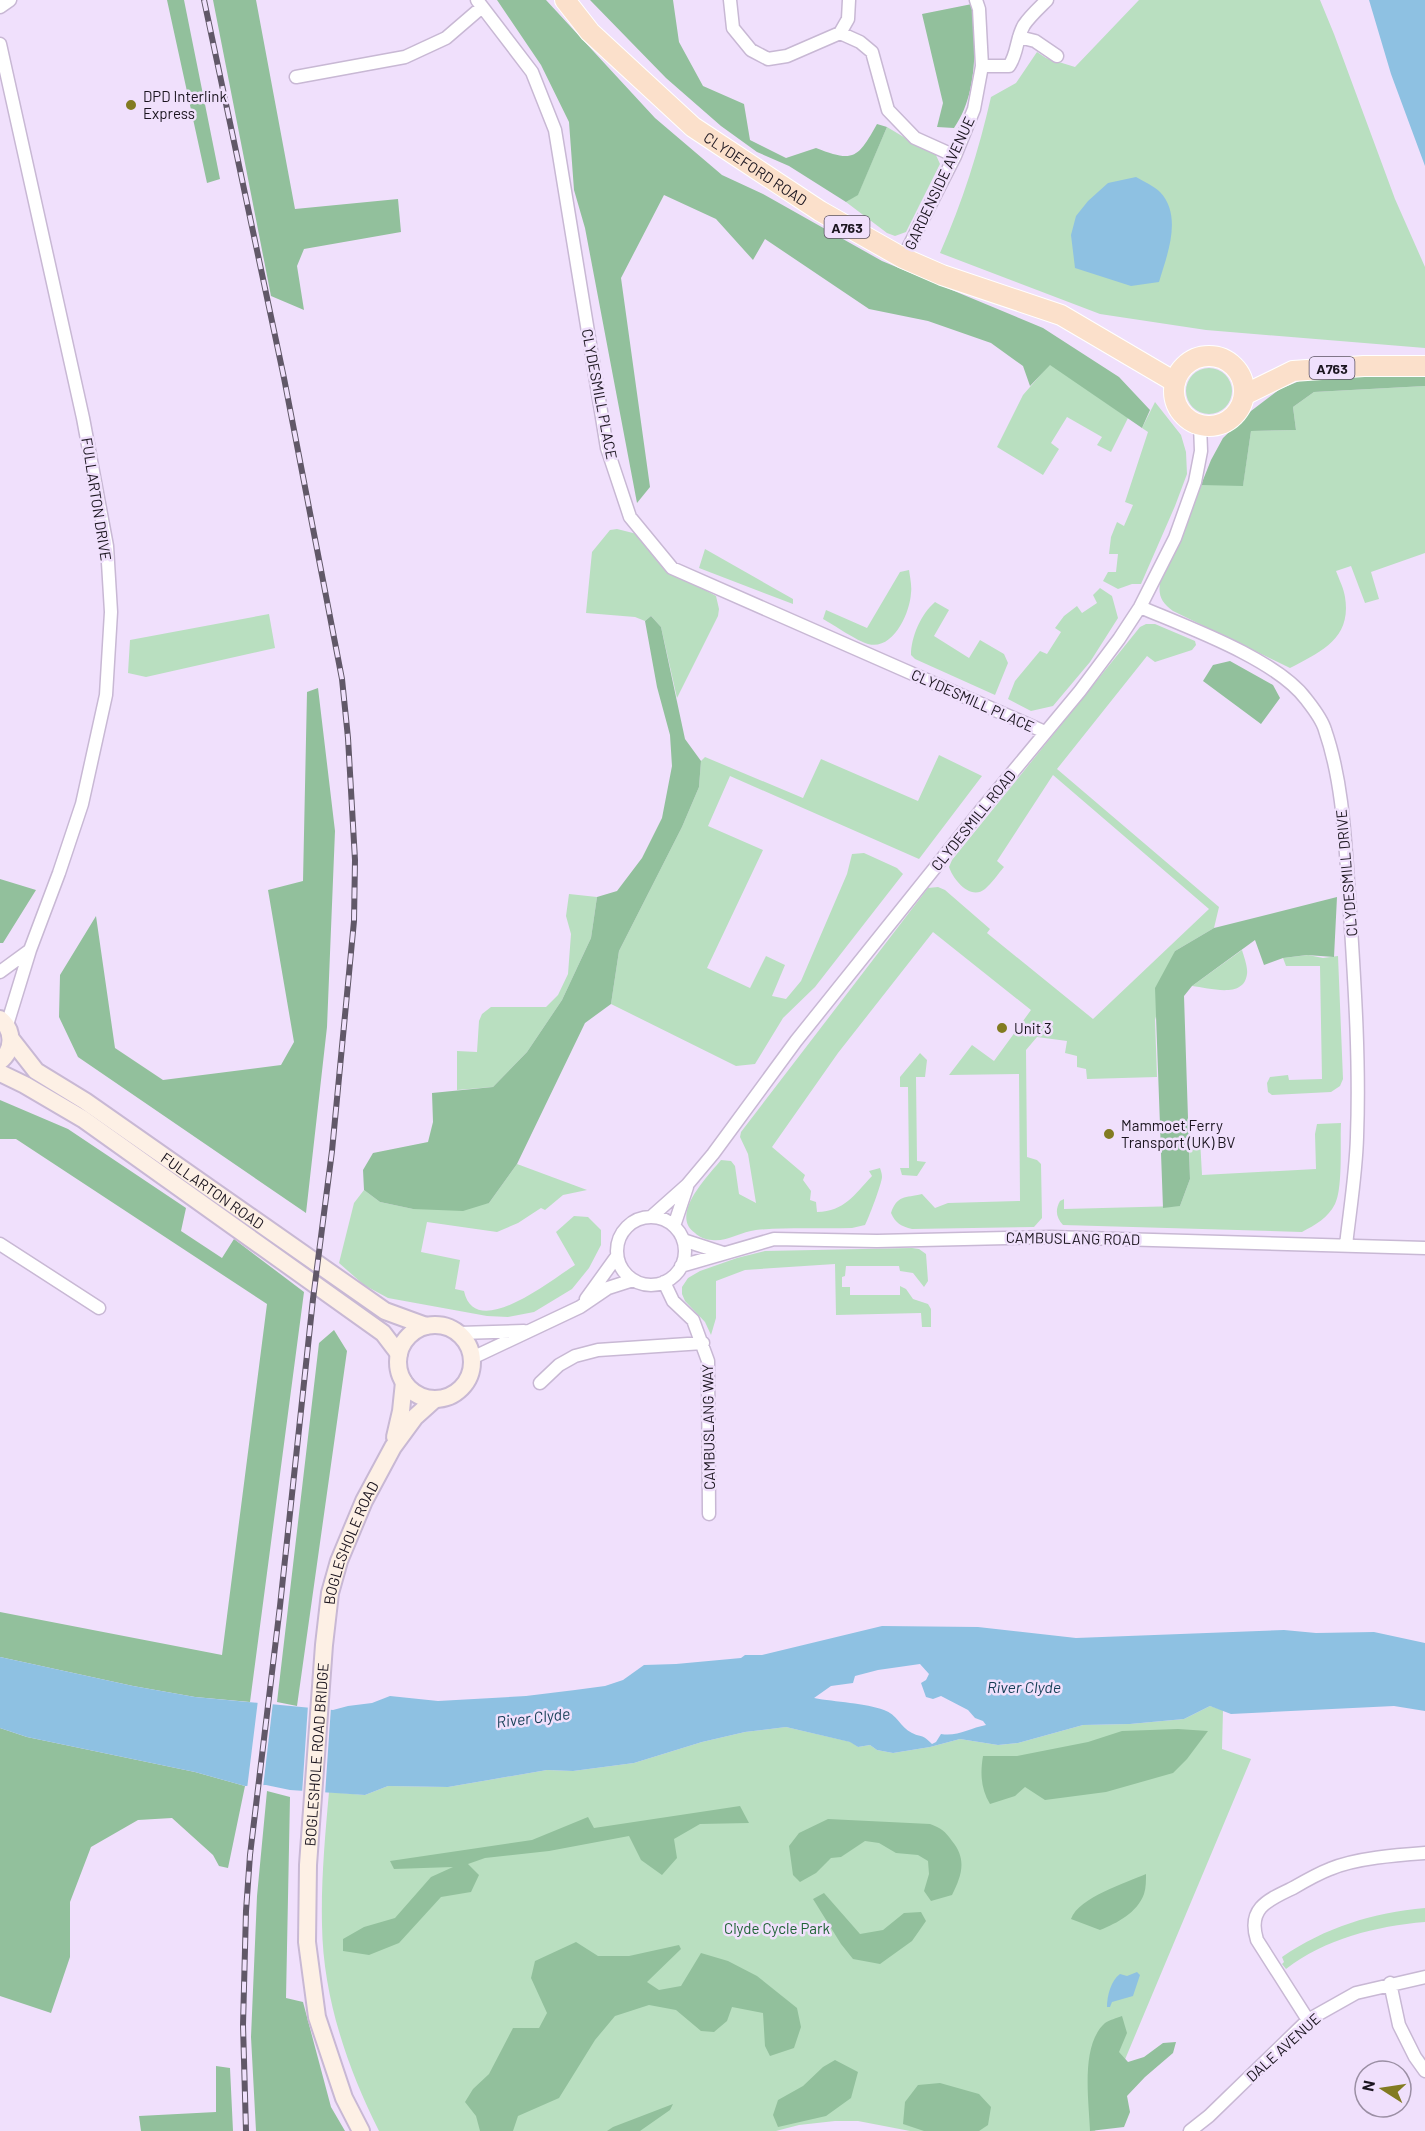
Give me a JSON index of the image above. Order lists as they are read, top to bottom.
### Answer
{
  "streets": {
    "main road": ["CLYDEFORD ROAD", "A763"],
    "street": [
      "GARDENSIDE AVENUE",
      "CLYDESMILL PLACE",
      "FULLARTON DRIVE",
      "CLYDESMILL ROAD",
      "CLYDESMILL DRIVE",
      "FULLARTON ROAD",
      "CAMBUSLANG ROAD",
      "CAMBUSLANG WAY",
      "BOGLESHOLE ROAD",
      "BOGLESHOLE ROAD BRIDGE",
      "DALE AVENUE"
    ]
  },
  "crossings": [
    ["CLYDEFORD ROAD", "GARDENSIDE AVENUE"],
    ["CLYDEFORD ROAD", "A763"],
    ["CLYDEFORD ROAD", "CLYDESMILL ROAD"],
    ["A763", "CLYDESMILL ROAD"],
    ["CLYDESMILL PLACE", "CLYDESMILL ROAD"],
    ["FULLARTON DRIVE", "FULLARTON ROAD"],
    ["CLYDESMILL ROAD", "CLYDESMILL DRIVE"],
    ["CLYDESMILL ROAD", "CAMBUSLANG ROAD"],
    ["CLYDESMILL ROAD", "CAMBUSLANG WAY"],
    ["CLYDESMILL DRIVE", "CAMBUSLANG ROAD"],
    ["FULLARTON ROAD", "BOGLESHOLE ROAD"],
    ["CAMBUSLANG ROAD", "CAMBUSLANG WAY"],
    ["BOGLESHOLE ROAD", "BOGLESHOLE ROAD BRIDGE"]
  ],
  "water": ["River Clyde"],
  "parks": ["Clyde Cycle Park"],
  "places": ["DPD Interlink Express", "Unit 3", "Mammoet Ferry Transport (UK) BV"],
  "north": "left"
}
